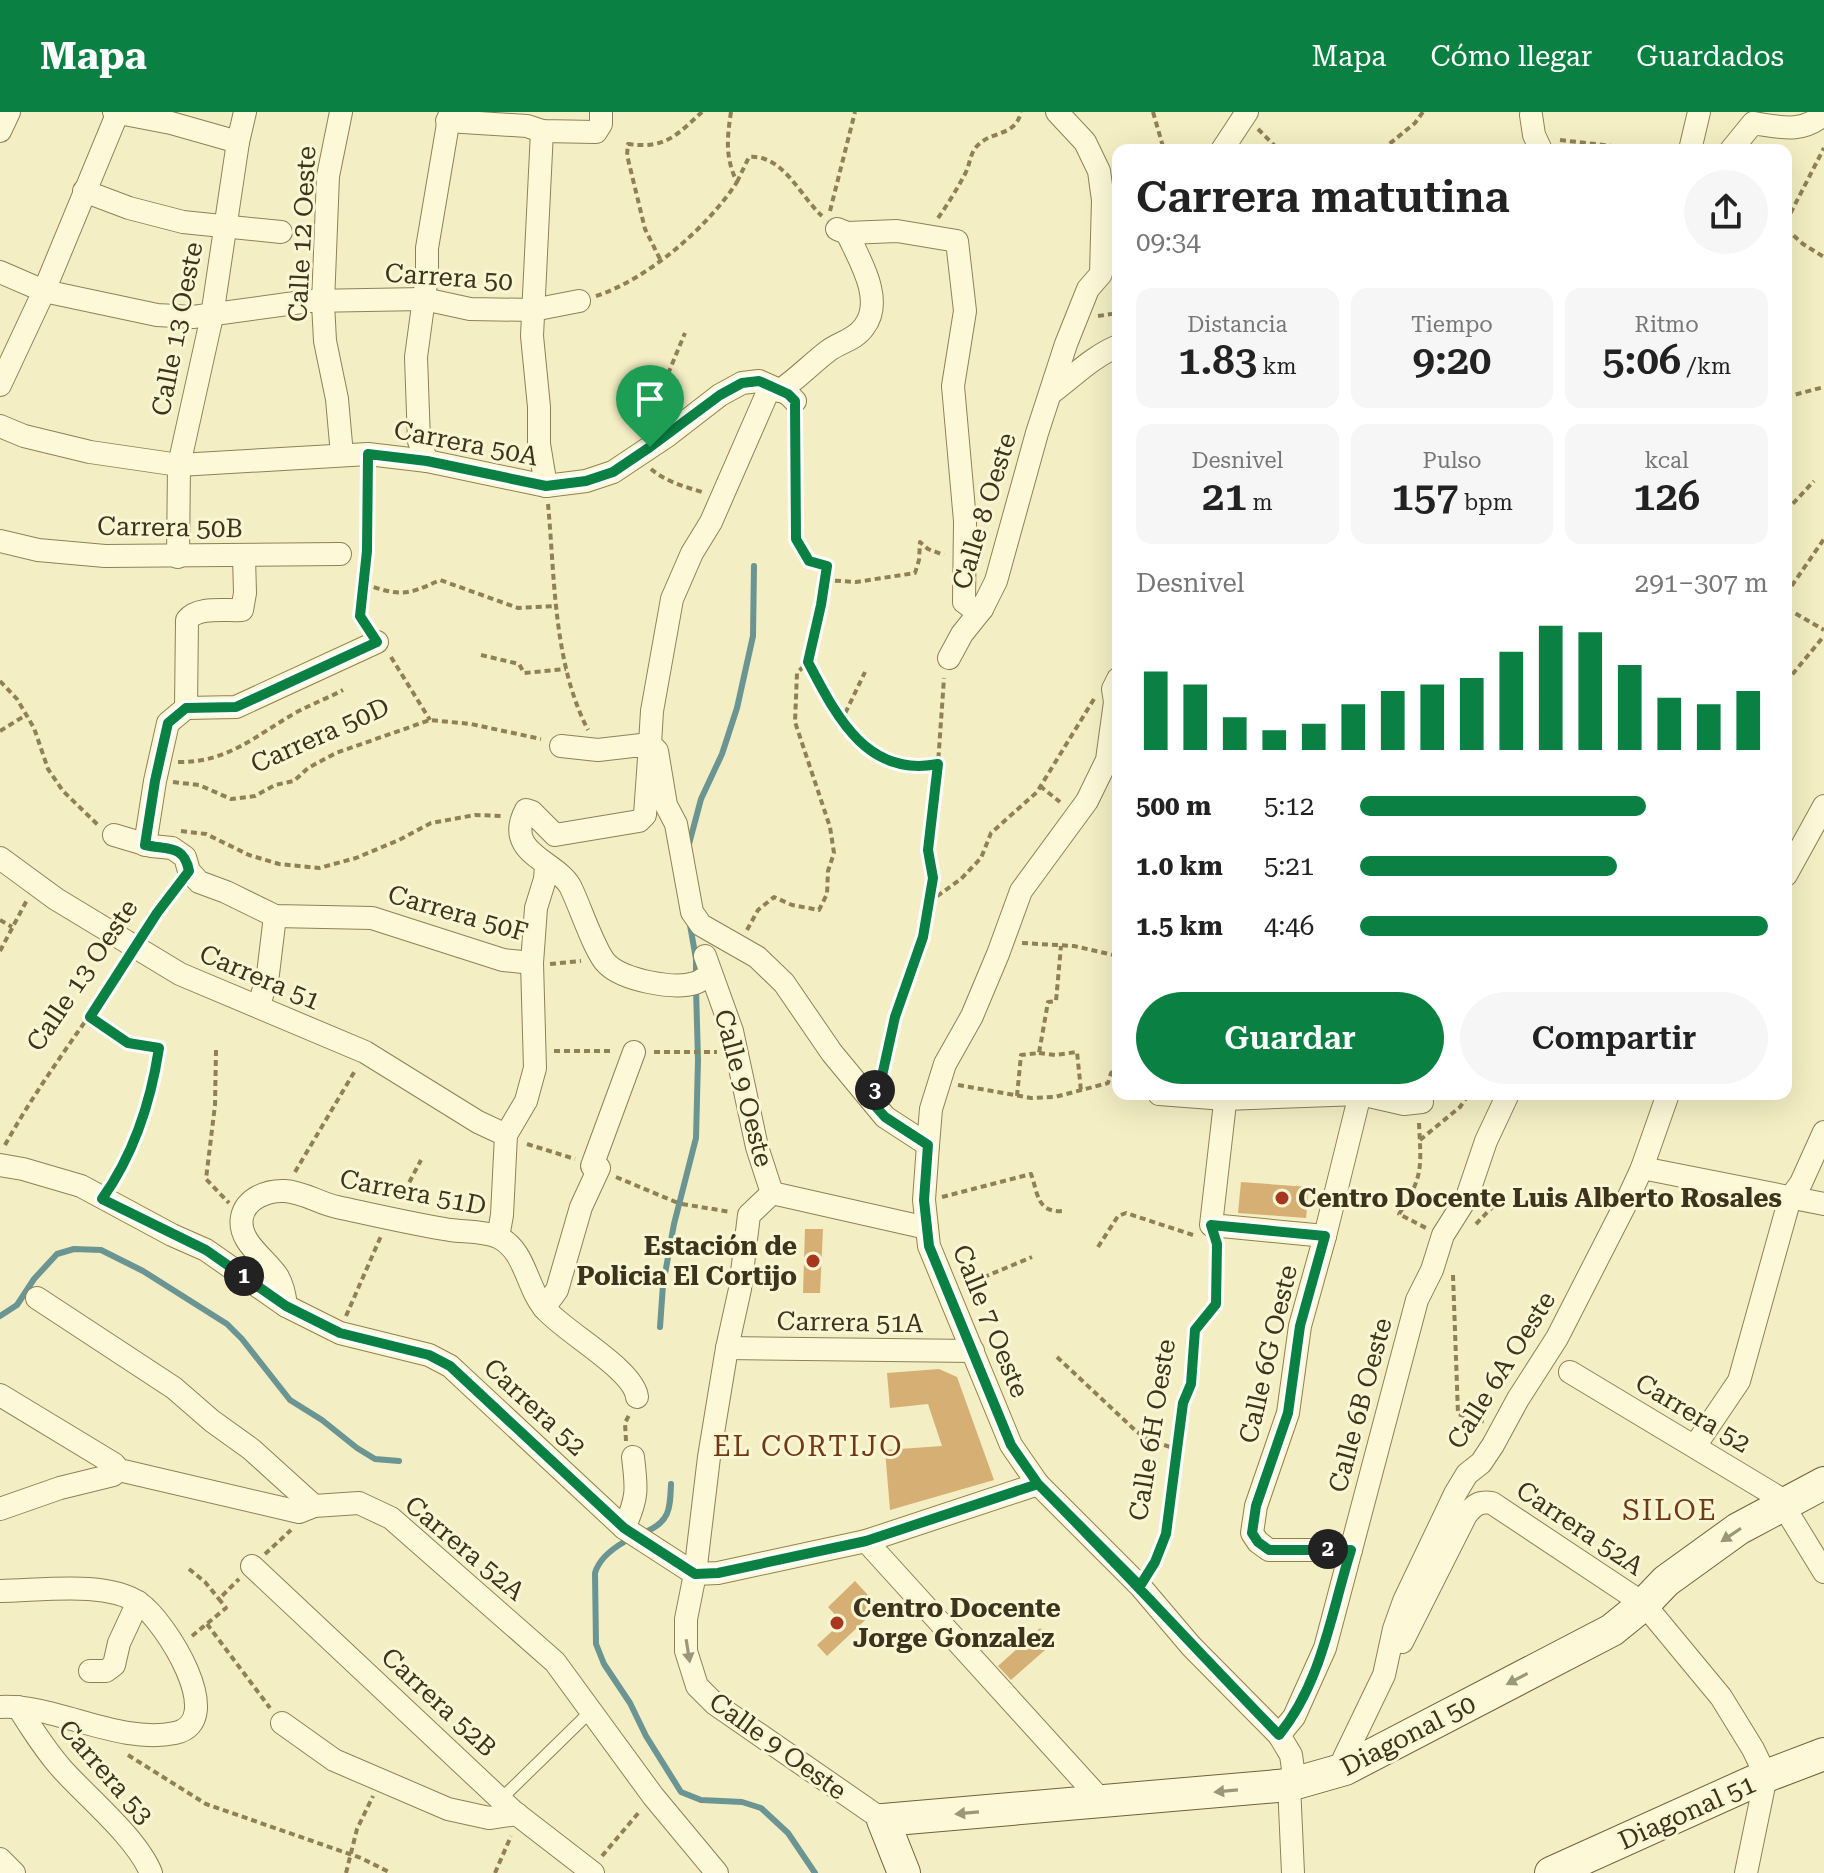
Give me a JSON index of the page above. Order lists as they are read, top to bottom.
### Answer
{
  "streets": {
    "street": [
      "Calle 12 Oeste",
      "Carrera 50",
      "Calle 13 Oeste",
      "Carrera 50A",
      "Calle 8 Oeste",
      "Carrera 50B",
      "Carrera 50F",
      "Carrera 51",
      "Calle 9 Oeste",
      "Carrera 51D",
      "Calle 7 Oeste",
      "Carrera 51A",
      "Calle 6G Oeste",
      "Calle 6A Oeste",
      "Calle 6B Oeste",
      "Carrera 52",
      "Carrera 52A",
      "Carrera 52B",
      "Diagonal 50",
      "Carrera 53",
      "Diagonal 51"
    ],
    "path": ["Carrera 50D", "Calle 6H Oeste"]
  },
  "crossings": [
    ["Calle 12 Oeste", "Carrera 50"],
    ["Calle 12 Oeste", "Carrera 50A"],
    ["Carrera 50", "Calle 13 Oeste"],
    ["Calle 13 Oeste", "Carrera 50A"],
    ["Calle 13 Oeste", "Carrera 50B"],
    ["Calle 13 Oeste", "Carrera 50F"],
    ["Calle 13 Oeste", "Carrera 51"],
    ["Carrera 50F", "Calle 9 Oeste"],
    ["Calle 9 Oeste", "Carrera 51A"],
    ["Calle 9 Oeste", "Carrera 52"],
    ["Calle 9 Oeste", "Diagonal 50"],
    ["Calle 7 Oeste", "Carrera 51A"],
    ["Calle 7 Oeste", "Calle 6B Oeste"],
    ["Calle 7 Oeste", "Calle 6H Oeste"],
    ["Calle 7 Oeste", "Diagonal 50"],
    ["Calle 6G Oeste", "Calle 6B Oeste"],
    ["Calle 6A Oeste", "Carrera 52A"],
    ["Calle 6A Oeste", "Diagonal 50"],
    ["Carrera 52", "Diagonal 50"],
    ["Carrera 52A", "Diagonal 50"],
    ["Carrera 52A", "Diagonal 51"]
  ],
  "one_way": ["Diagonal 50"],
  "districts": ["EL CORTIJO", "SILOE"],
  "places": ["Centro Docente Luis Alberto Rosales", "Estación de Policia El Cortijo", "Centro Docente Jorge Gonzalez"],
  "page": {
    "header": "Mapa",
    "nav": ["Mapa", "Cómo llegar", "Guardados"],
    "heading": ["Carrera matutina", "09:34"],
    "stats": [
      ["Distancia", "1.83 km"],
      ["Tiempo", "9:20"],
      ["Ritmo", "5:06 /km"],
      ["Desnivel", "21 m"],
      ["Pulso", "157 bpm"],
      ["kcal", "126"]
    ],
    "chart": ["Desnivel", "291–307 m"],
    "list": [
      {
        "name": "500 m",
        "note": "5:12"
      },
      {
        "name": "1.0 km",
        "note": "5:21"
      },
      {
        "name": "1.5 km",
        "note": "4:46"
      }
    ],
    "buttons": ["Guardar", "Compartir"],
    "pins": ["3", "1", "2"]
  }
}
